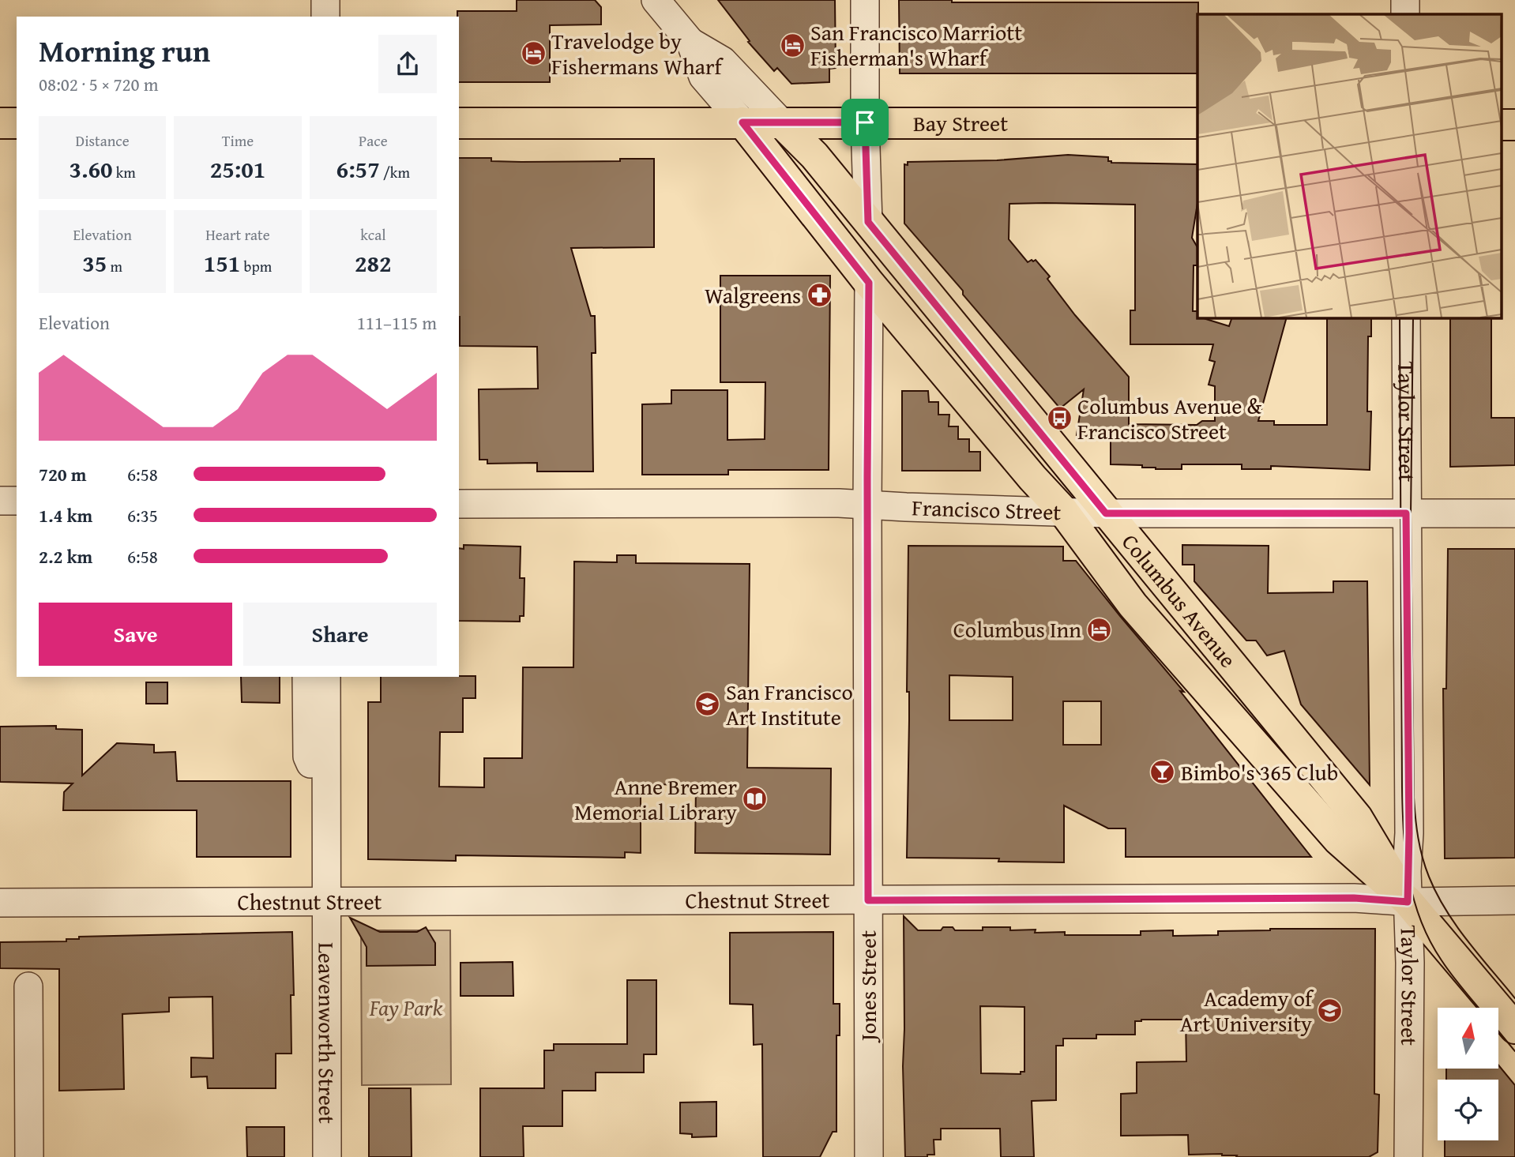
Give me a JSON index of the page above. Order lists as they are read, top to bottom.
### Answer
{
  "streets": {
    "main road": ["Bay Street", "Columbus Avenue"],
    "street": [
      "Taylor Street",
      "Francisco Street",
      "Chestnut Street",
      "Jones Street",
      "Leavenworth Street"
    ]
  },
  "crossings": [
    ["Bay Street", "Columbus Avenue"],
    ["Taylor Street", "Francisco Street"],
    ["Taylor Street", "Columbus Avenue"],
    ["Taylor Street", "Chestnut Street"],
    ["Francisco Street", "Columbus Avenue"],
    ["Francisco Street", "Jones Street"],
    ["Columbus Avenue", "Chestnut Street"],
    ["Columbus Avenue", "Jones Street"],
    ["Chestnut Street", "Jones Street"],
    ["Chestnut Street", "Leavenworth Street"]
  ],
  "parks": ["Fay Park"],
  "places": {
    "hotel": ["San Francisco Marriott Fisherman's Wharf", "Travelodge by Fishermans Wharf", "Columbus Inn"],
    "pharmacy": ["Walgreens"],
    "bus stop": ["Columbus Avenue & Francisco Street"],
    "school or university": ["San Francisco Art Institute", "Academy of Art University"],
    "bar": ["Bimbo's 365 Club"],
    "library": ["Anne Bremer Memorial Library"]
  },
  "north": "top",
  "page": {
    "heading": ["Morning run", "08:02 · 5 × 720 m"],
    "stats": [
      ["Distance", "3.60 km"],
      ["Time", "25:01"],
      ["Pace", "6:57 /km"],
      ["Elevation", "35 m"],
      ["Heart rate", "151 bpm"],
      ["kcal", "282"]
    ],
    "chart": ["Elevation", "111–115 m"],
    "list": [
      {
        "name": "720 m",
        "note": "6:58"
      },
      {
        "name": "1.4 km",
        "note": "6:35"
      },
      {
        "name": "2.2 km",
        "note": "6:58"
      }
    ],
    "buttons": ["Save", "Share"]
  }
}
